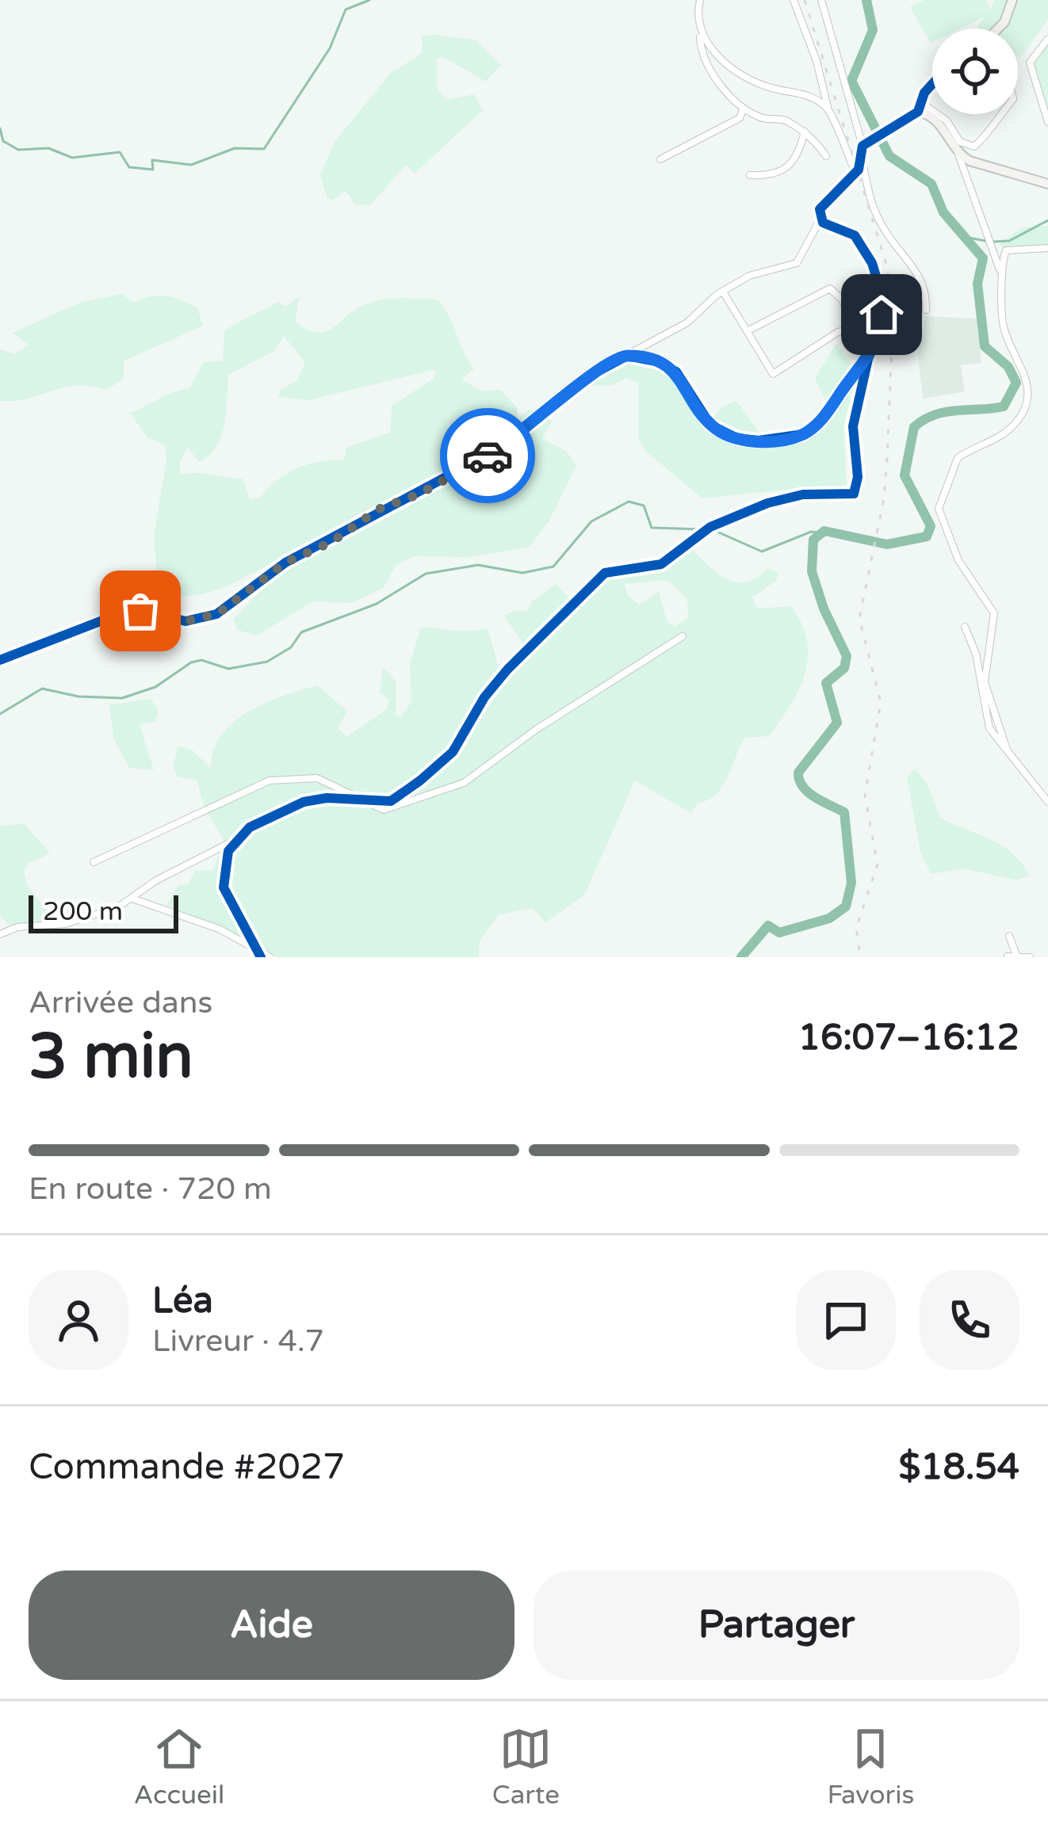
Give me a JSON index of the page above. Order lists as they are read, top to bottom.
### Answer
{
  "scale_bar": "200 m",
  "page": {
    "scale": "200 m",
    "heading": ["3 min", "Arrivée dans", "16:07–16:12"],
    "panel": [
      "Léa",
      "Livreur · 4.7",
      "Commande #2027",
      "$18.54"
    ],
    "bar": "En route · 720 m",
    "buttons": ["Aide", "Partager"],
    "tabs": ["Accueil", "Carte", "Favoris"]
  }
}
